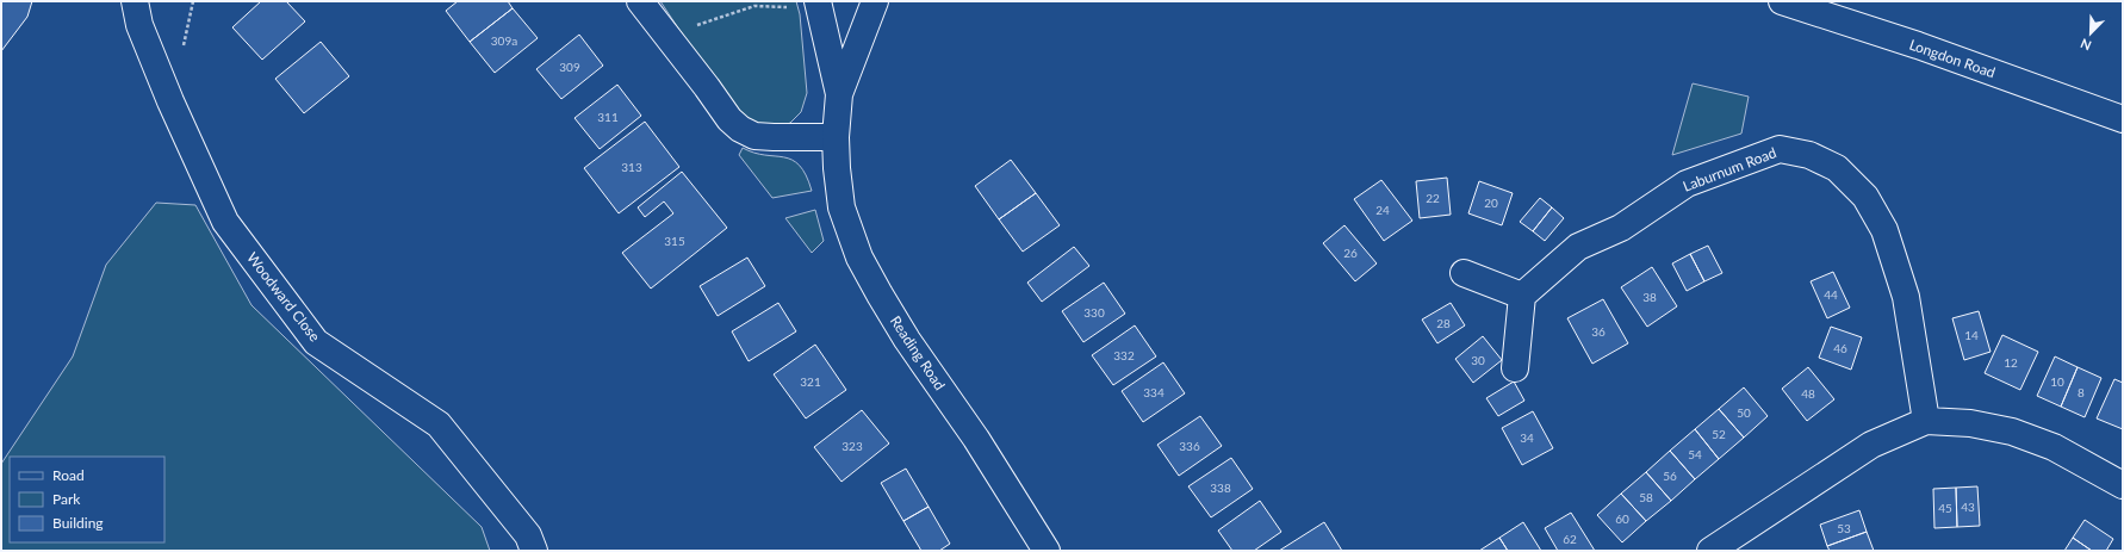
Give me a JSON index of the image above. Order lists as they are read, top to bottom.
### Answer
{
  "streets": {
    "street": [
      "Longdon Road",
      "Laburnum Road",
      "Woodward Close",
      "Reading Road"
    ]
  },
  "house_numbers": [
    "309a",
    "309",
    "311",
    "313",
    "22",
    "20",
    "24",
    "315",
    "26",
    "44",
    "38",
    "330",
    "28",
    "36",
    "14",
    "46",
    "332",
    "30",
    "12",
    "321",
    "10",
    "334",
    "8",
    "48",
    "50",
    "52",
    "34",
    "323",
    "336",
    "54",
    "56",
    "338",
    "58",
    "43",
    "45",
    "60",
    "53",
    "62"
  ],
  "legend": ["Road", "Park", "Building"],
  "north": "bottom left"
}
